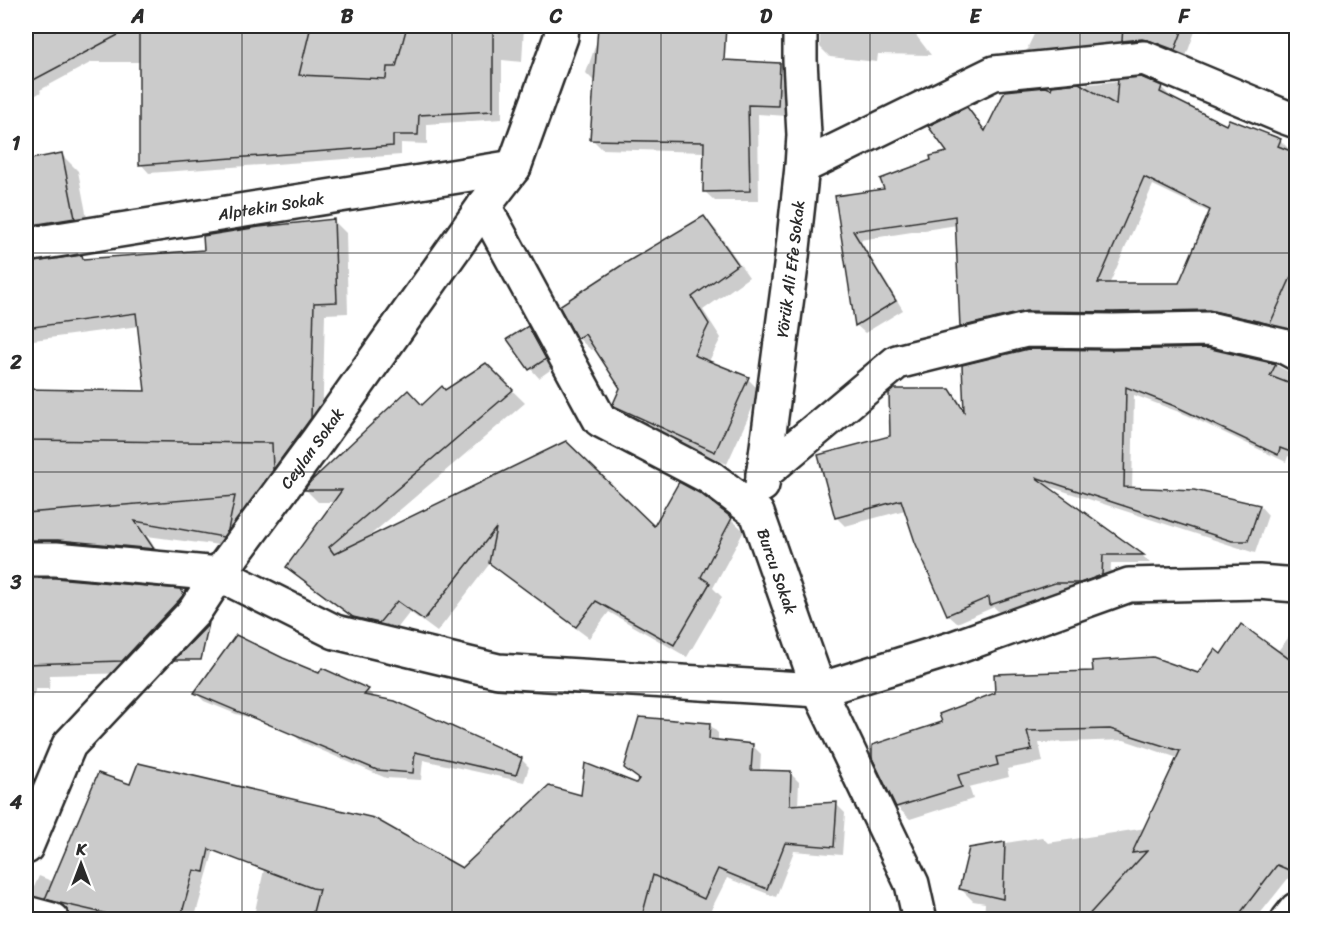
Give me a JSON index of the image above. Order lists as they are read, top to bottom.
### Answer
{
  "streets": {
    "street": [
      "Alptekin Sokak",
      "Yörük Ali Efe Sokak",
      "Ceylan Sokak",
      "Burcu Sokak"
    ]
  },
  "crossings": [
    ["Alptekin Sokak", "Ceylan Sokak"],
    ["Yörük Ali Efe Sokak", "Burcu Sokak"],
    ["Ceylan Sokak", "Burcu Sokak"]
  ],
  "north": "top",
  "grid": {
    "columns": [
      "A",
      "B",
      "C",
      "D",
      "E",
      "F"
    ],
    "rows": [
      "1",
      "2",
      "3",
      "4"
    ]
  }
}
